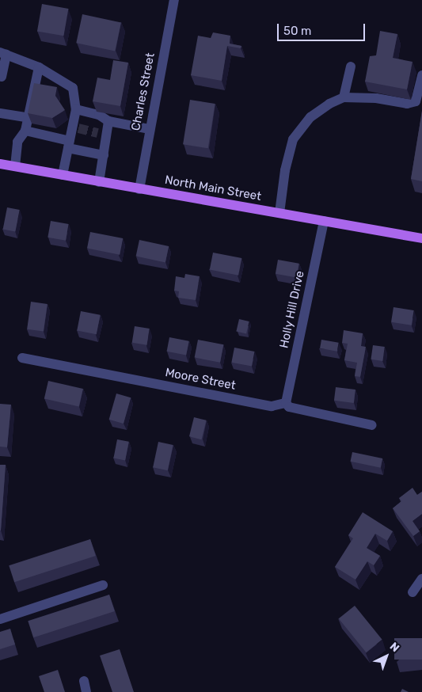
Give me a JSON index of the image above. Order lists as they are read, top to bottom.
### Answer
{
  "streets": {
    "main road": ["North Main Street"],
    "street": ["Charles Street", "Holly Hill Drive", "Moore Street"]
  },
  "crossings": [
    ["Charles Street", "North Main Street"],
    ["North Main Street", "Holly Hill Drive"],
    ["Holly Hill Drive", "Moore Street"]
  ],
  "scale_bar": "50 m",
  "north": "top right"
}
